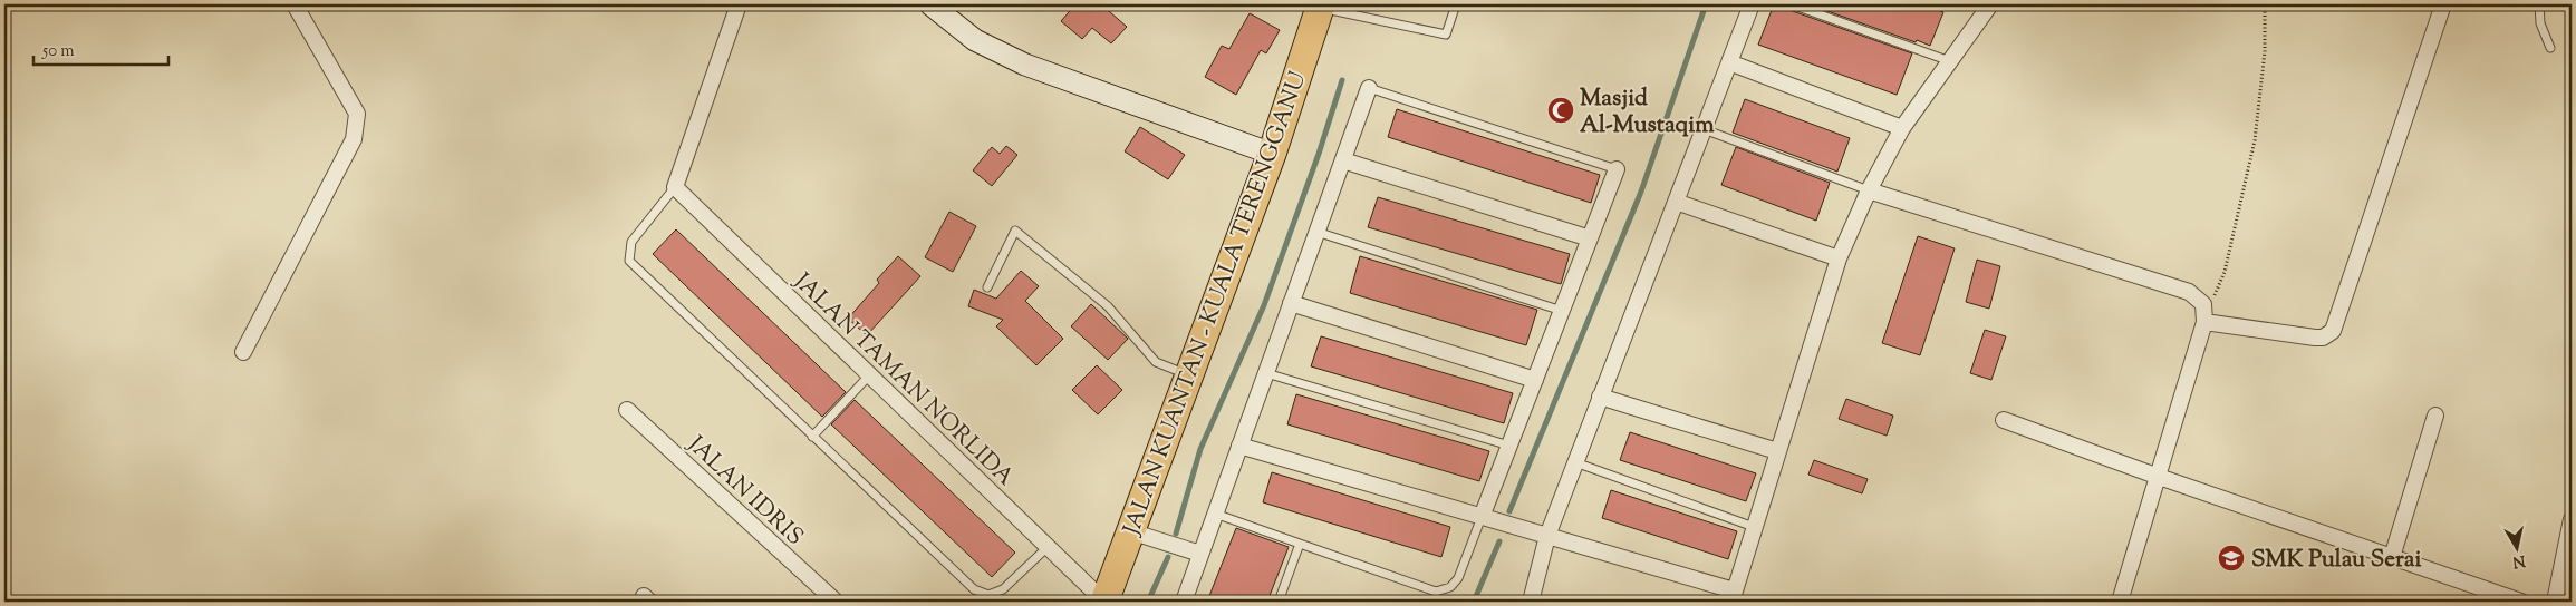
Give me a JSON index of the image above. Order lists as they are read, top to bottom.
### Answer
{
  "streets": {
    "highway": ["JALAN KUANTAN - KUALA TERENGGANU"],
    "street": ["JALAN TAMAN NORLIDA", "JALAN IDRIS"]
  },
  "crossings": [
    ["JALAN KUANTAN - KUALA TERENGGANU", "JALAN TAMAN NORLIDA"]
  ],
  "places": {
    "mosque": ["Masjid Al-Mustaqim"],
    "school or university": ["SMK Pulau Serai"]
  },
  "scale_bar": "50 m",
  "north": "bottom"
}
